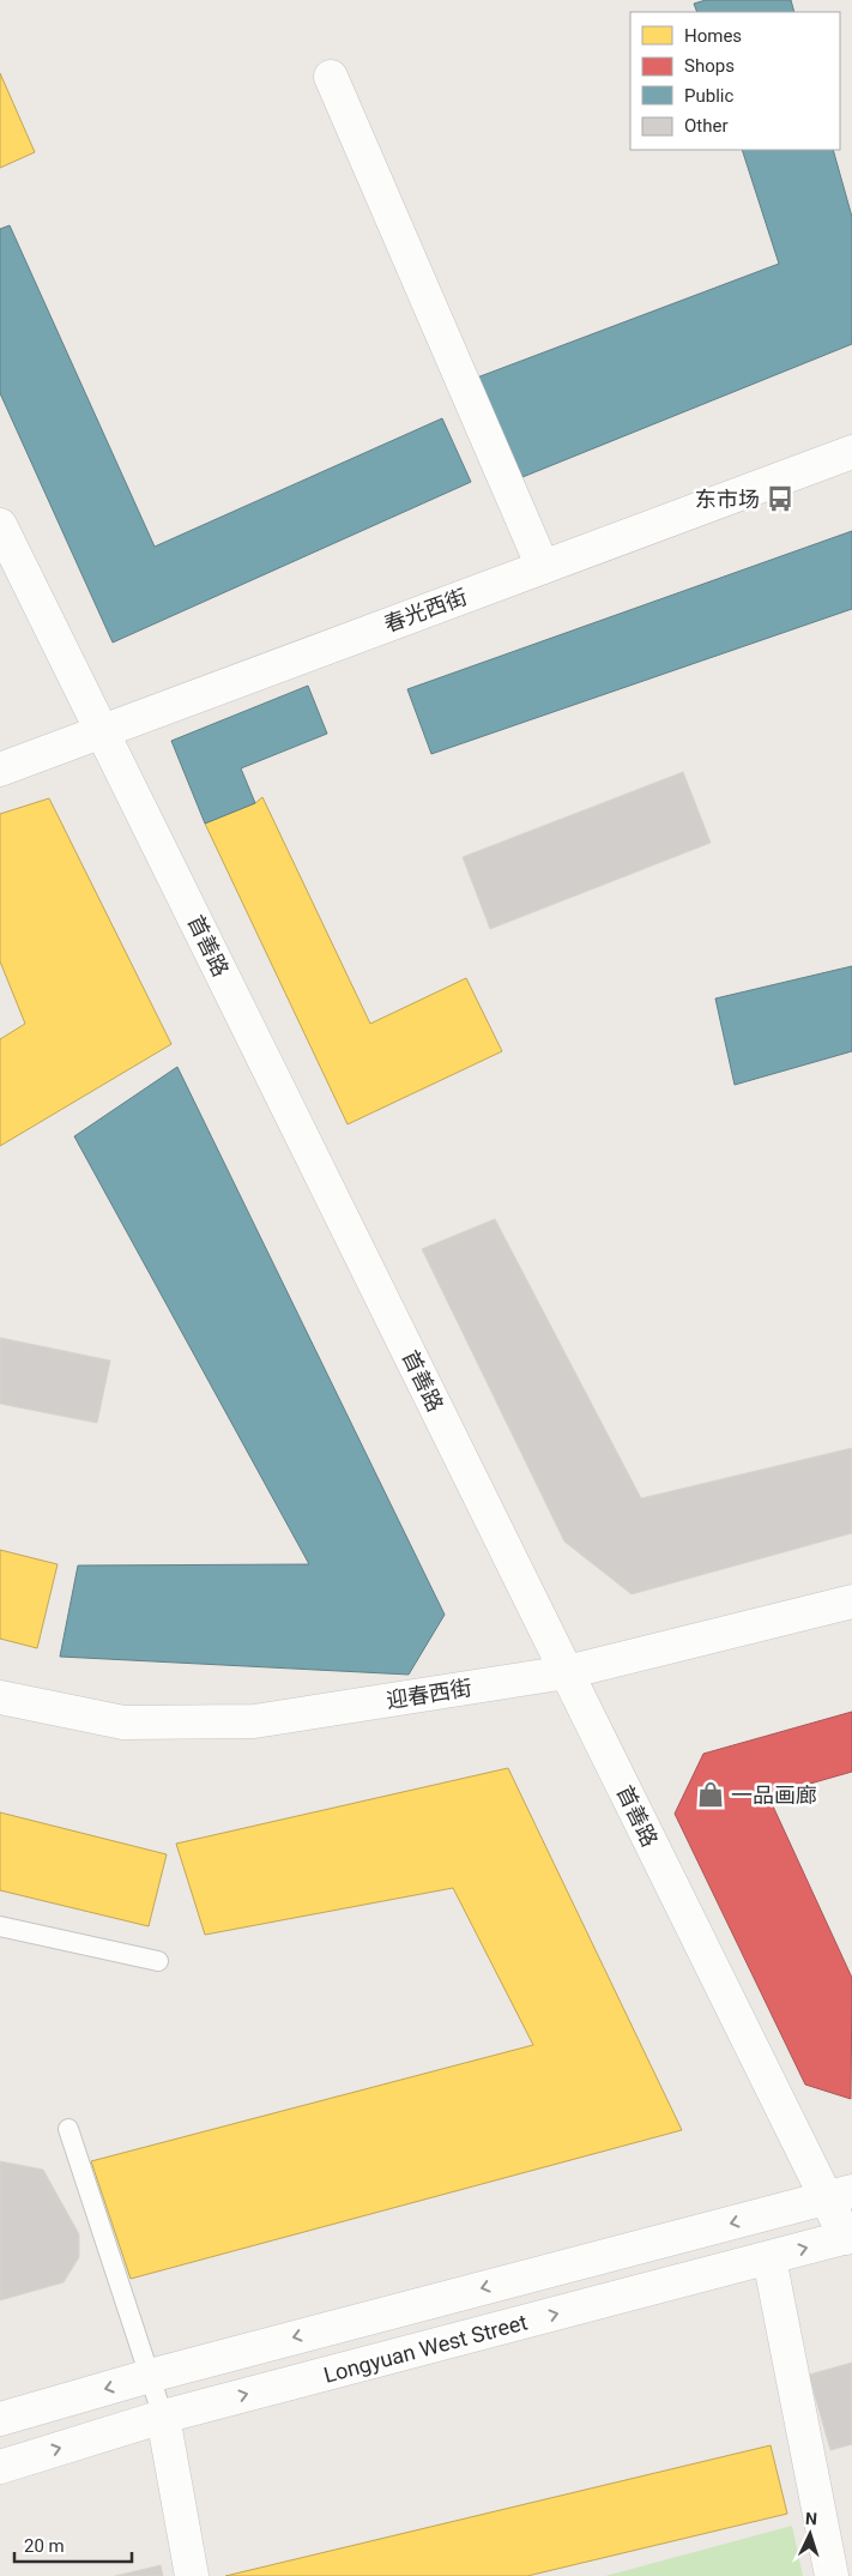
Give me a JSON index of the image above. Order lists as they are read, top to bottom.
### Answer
{
  "streets": {
    "street": [
      "春光西街",
      "首善路",
      "迎春西街",
      "Longyuan West Street"
    ]
  },
  "crossings": [
    ["春光西街", "首善路"],
    ["首善路", "迎春西街"],
    ["首善路", "Longyuan West Street"]
  ],
  "places": {
    "bus stop": ["东市场"],
    "shop": ["一品画廊"]
  },
  "legend": [
    "Homes",
    "Shops",
    "Public",
    "Other"
  ],
  "scale_bar": "20 m",
  "north": "top"
}
